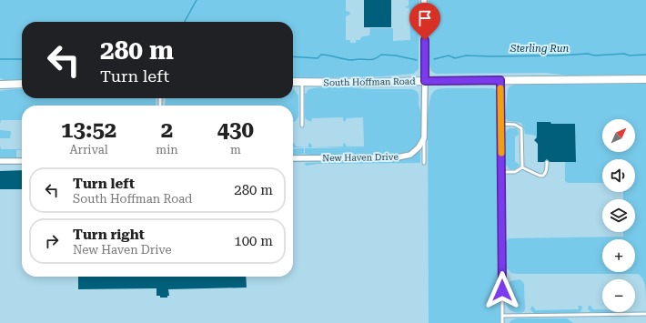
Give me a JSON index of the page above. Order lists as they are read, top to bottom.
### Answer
{
  "streets": {
    "street": ["South Hoffman Road", "New Haven Drive"]
  },
  "water": ["Sterling Run"],
  "north": "top right",
  "page": {
    "turn": ["280 m", "Turn left"],
    "eta": [
      "13:52",
      "Arrival",
      "2",
      "min",
      "430",
      "m"
    ],
    "map_buttons": ["+", "−"],
    "list": [
      {
        "name": "Turn left",
        "note": "South Hoffman Road",
        "value": "280 m"
      },
      {
        "name": "Turn right",
        "note": "New Haven Drive",
        "value": "100 m"
      }
    ]
  }
}
